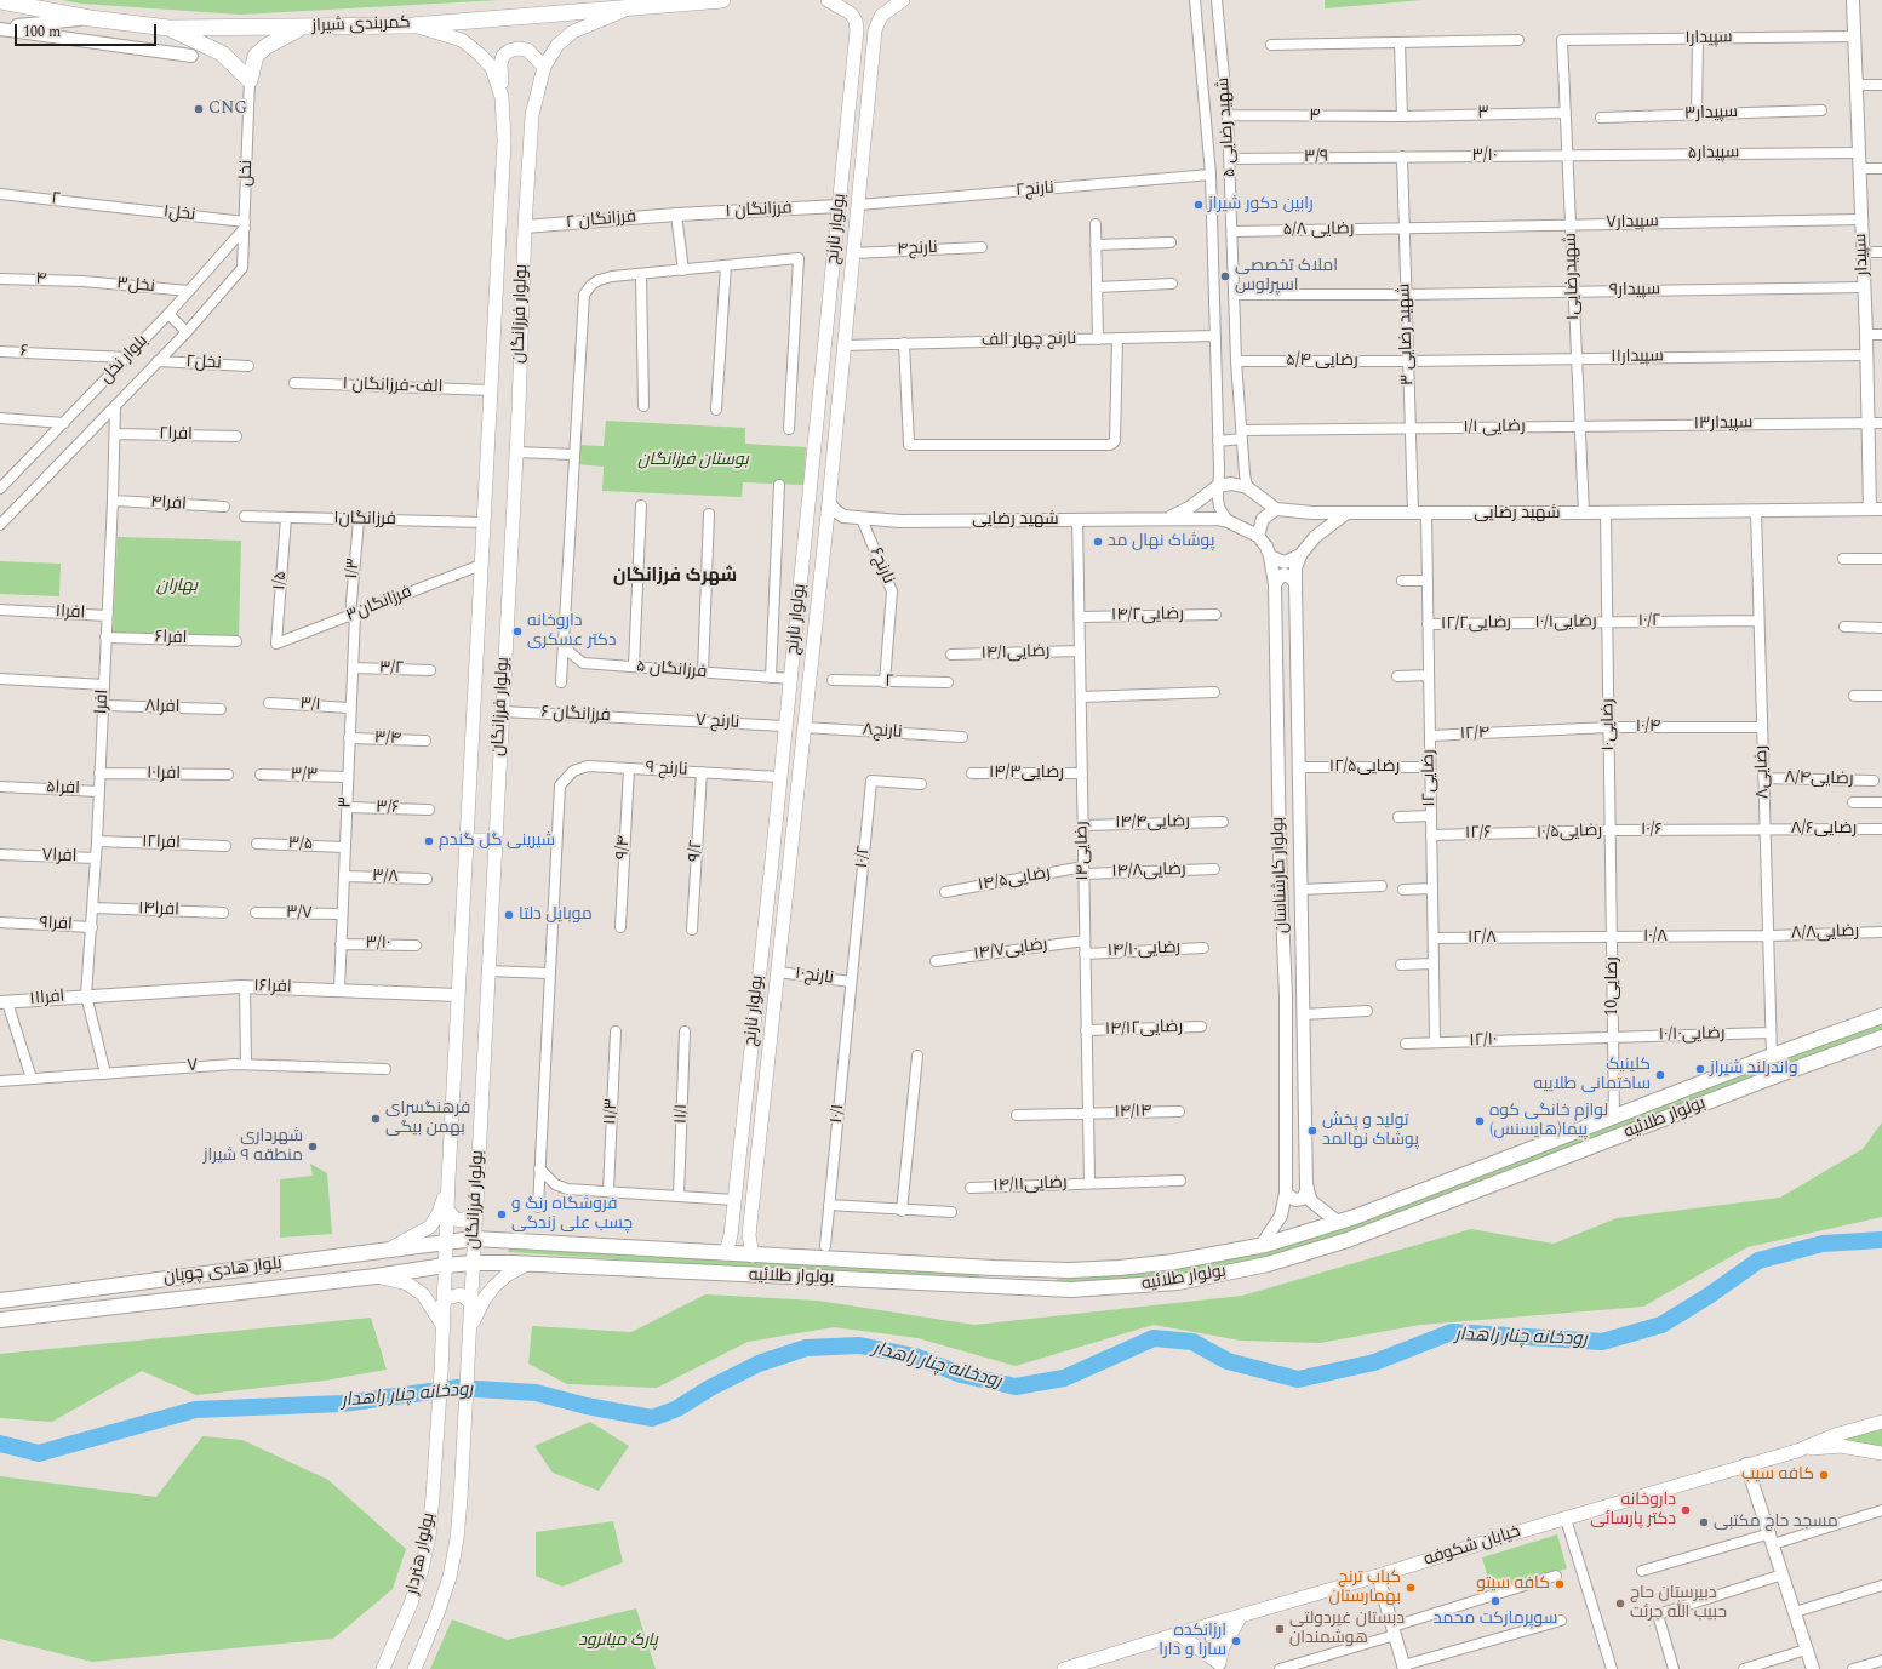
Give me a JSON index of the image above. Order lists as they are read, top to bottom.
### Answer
{
  "streets": {
    "highway": ["کمربندی شیراز"],
    "main road": [
      "بولوار نارنج",
      "بولوار فرزانگان",
      "بولوار طلائیه",
      "بلوار هادی چوپان",
      "خیابان شکوفه",
      "بولوار هنردار"
    ],
    "street": [
      "سپیدار۱",
      "۳",
      "سپیدار۳",
      "۴",
      "شهید رضایی ۵",
      "سپیدار۵",
      "۳/۱۰",
      "۳/۹",
      "نخل",
      "نارنج۲",
      "۲",
      "فرزانگان ۱",
      "نخل۱",
      "فرزانگان ۲",
      "سپیدار۷",
      "رضایی ۵/۸",
      "نارنج۴",
      "سپیدار",
      "شهیدرضایی۱",
      "نخل۳",
      "سپیدار۹",
      "شهید رضایی ۳",
      "نارنج چهار الف",
      "۶",
      "سپیدار۱۱",
      "بلوار نخل",
      "رضایی ۵/۴",
      "نخل۲",
      "۱ الف-فرزانگان",
      "سپیدار۱۳",
      "رضایی ۱/۱",
      "۲افرا",
      "۴افرا",
      "شهید رضایی",
      "فرزانگان۱",
      "نارنج۶",
      "۱/۳",
      "۱/۵",
      "فرزانگان۳",
      "افرا۱",
      "رضایی۱۴/۲",
      "۱۰/۲",
      "رضایی۱۰/۱",
      "رضایی۱۲/۲",
      "۶افرا",
      "۱۴/۱رضایی",
      "۳/۲",
      "فرزانگان ۵",
      "افرا",
      "۳/۱",
      "۸افرا",
      "فرزانگان ۶",
      "نارنج ۷",
      "رضایی۱۰",
      "۱۰/۴",
      "نارنج۸",
      "۱۲/۴",
      "۳/۴",
      "رضایی۱۲/۵",
      "نارنج ۹",
      "رضایی۸",
      "رضایی۱۴/۳",
      "۱۰افرا",
      "۳/۳",
      "رضایی۱۲",
      "رضایی۸/۴",
      "افرا۵",
      "۳/۶",
      "رضایی۱۴/۴",
      "رضایی۸/۶",
      "۱۰/۶",
      "رضایی۱۰/۵",
      "۱۲/۶",
      "۱۲افرا",
      "۳/۵",
      "۹/۴",
      "۹/۲",
      "رضایی۱۴",
      "افرا۷",
      "رضایی۱۴/۸",
      "بولوار کارشناسان",
      "۳/۸",
      "رضایی۱۴/۵",
      "۱۴افرا",
      "۳/۷",
      "افرا۹",
      "رضایی۸/۸",
      "۱۰/۸",
      "۱۲/۸",
      "رضایی۱۴/۷",
      "رضایی۱۴/۱۰",
      "نارنج۱۰",
      "رضایی10",
      "۱۶افرا",
      "افرا۱۱",
      "رضایی۱۴/۱۲",
      "رضایی۱۰/۱۰",
      "۱۲/۱۰",
      "۷",
      "۱۱/۳",
      "۱۴/۱۴",
      "۱۱/۱",
      "۱۰/۱",
      "رضایی۱۴/۱۱"
    ]
  },
  "crossings": [
    ["کمربندی شیراز", "بولوار فرزانگان"],
    ["سپیدار۱", "سپیدار"],
    ["سپیدار۱", "شهیدرضایی۱"],
    ["۳", "۴"],
    ["۳", "۳/۱۰"],
    ["۳", "شهیدرضایی۱"],
    ["۳", "۱/۳"],
    ["۳", "فرزانگان۳"],
    ["۳", "۳/۲"],
    ["۳", "۳/۱"],
    ["۳", "۳/۴"],
    ["۳", "۳/۳"],
    ["۳", "۳/۶"],
    ["۳", "۳/۵"],
    ["۳", "۳/۸"],
    ["۳", "۳/۷"],
    ["۳", "۱۶افرا"],
    ["۴", "شهید رضایی ۵"],
    ["۴", "نخل۳"],
    ["شهید رضایی ۵", "۳/۹"],
    ["شهید رضایی ۵", "نارنج۲"],
    ["شهید رضایی ۵", "رضایی ۵/۸"],
    ["شهید رضایی ۵", "سپیدار۹"],
    ["شهید رضایی ۵", "نارنج چهار الف"],
    ["شهید رضایی ۵", "رضایی ۵/۴"],
    ["شهید رضایی ۵", "رضایی ۱/۱"],
    ["شهید رضایی ۵", "شهید رضایی"],
    ["سپیدار۵", "۳/۱۰"],
    ["سپیدار۵", "سپیدار"],
    ["سپیدار۵", "شهیدرضایی۱"],
    ["۳/۱۰", "۳/۹"],
    ["۳/۱۰", "شهیدرضایی۱"],
    ["۳/۱۰", "شهید رضایی ۳"],
    ["۳/۹", "شهید رضایی ۳"],
    ["نخل", "نخل۱"],
    ["نخل", "بلوار نخل"],
    ["نارنج۲", "بولوار نارنج"],
    ["۲", "نخل۱"],
    ["۲", "نارنج۶"],
    ["فرزانگان ۱", "فرزانگان ۲"],
    ["فرزانگان ۱", "بولوار نارنج"],
    ["نخل۱", "بلوار نخل"],
    ["فرزانگان ۲", "بولوار فرزانگان"],
    ["سپیدار۷", "رضایی ۵/۸"],
    ["سپیدار۷", "سپیدار"],
    ["سپیدار۷", "شهیدرضایی۱"],
    ["سپیدار۷", "شهید رضایی ۳"],
    ["بولوار نارنج", "نارنج۴"],
    ["بولوار نارنج", "نارنج چهار الف"],
    ["بولوار نارنج", "فرزانگان ۵"],
    ["بولوار نارنج", "نارنج ۷"],
    ["بولوار نارنج", "نارنج۸"],
    ["بولوار نارنج", "نارنج ۹"],
    ["بولوار نارنج", "نارنج۱۰"],
    ["بولوار نارنج", "بولوار طلائیه"],
    ["رضایی ۵/۸", "شهید رضایی ۳"],
    ["سپیدار", "سپیدار۹"],
    ["سپیدار", "سپیدار۱۱"],
    ["سپیدار", "سپیدار۱۳"],
    ["سپیدار", "شهید رضایی"],
    ["شهیدرضایی۱", "سپیدار۹"],
    ["شهیدرضایی۱", "سپیدار۱۱"],
    ["شهیدرضایی۱", "سپیدار۱۳"],
    ["شهیدرضایی۱", "رضایی ۱/۱"],
    ["شهیدرضایی۱", "شهید رضایی"],
    ["نخل۳", "بلوار نخل"],
    ["سپیدار۹", "شهید رضایی ۳"],
    ["بولوار فرزانگان", "۱ الف-فرزانگان"],
    ["بولوار فرزانگان", "فرزانگان۱"],
    ["بولوار فرزانگان", "فرزانگان۳"],
    ["بولوار فرزانگان", "فرزانگان ۶"],
    ["بولوار فرزانگان", "۱۶افرا"],
    ["بولوار فرزانگان", "بولوار طلائیه"],
    ["بولوار فرزانگان", "بلوار هادی چوپان"],
    ["بولوار فرزانگان", "بولوار هنردار"],
    ["شهید رضایی ۳", "سپیدار۱۱"],
    ["شهید رضایی ۳", "رضایی ۵/۴"],
    ["شهید رضایی ۳", "رضایی ۱/۱"],
    ["شهید رضایی ۳", "شهید رضایی"],
    ["۶", "بلوار نخل"],
    ["سپیدار۱۱", "رضایی ۵/۴"],
    ["بلوار نخل", "نخل۲"],
    ["بلوار نخل", "افرا"],
    ["سپیدار۱۳", "رضایی ۱/۱"],
    ["۲افرا", "افرا"],
    ["۴افرا", "افرا"],
    ["شهید رضایی", "نارنج۶"],
    ["شهید رضایی", "رضایی۱۰"],
    ["شهید رضایی", "رضایی۸"],
    ["شهید رضایی", "رضایی۱۲"],
    ["شهید رضایی", "رضایی۱۴"],
    ["شهید رضایی", "بولوار کارشناسان"],
    ["فرزانگان۱", "۱/۳"],
    ["فرزانگان۱", "۱/۵"],
    ["۱/۳", "فرزانگان۳"],
    ["۱/۵", "فرزانگان۳"],
    ["افرا۱", "افرا"],
    ["رضایی۱۴/۲", "رضایی۱۴"],
    ["۱۰/۲", "رضایی۱۰/۱"],
    ["۱۰/۲", "رضایی۱۰"],
    ["۱۰/۲", "رضایی۸"],
    ["۱۰/۲", "نارنج۱۰"],
    ["۱۰/۲", "۱۰/۱"],
    ["رضایی۱۰/۱", "رضایی۱۲/۲"],
    ["رضایی۱۰/۱", "رضایی۱۰"],
    ["رضایی۱۲/۲", "رضایی۱۲"],
    ["۶افرا", "افرا"],
    ["۱۴/۱رضایی", "رضایی۱۴"],
    ["افرا", "۸افرا"],
    ["افرا", "۱۰افرا"],
    ["افرا", "افرا۵"],
    ["افرا", "۱۲افرا"],
    ["افرا", "افرا۷"],
    ["افرا", "۱۴افرا"],
    ["افرا", "افرا۹"],
    ["افرا", "۱۶افرا"],
    ["افرا", "افرا۱۱"],
    ["افرا", "۷"],
    ["فرزانگان ۶", "نارنج ۷"],
    ["رضایی۱۰", "۱۰/۴"],
    ["رضایی۱۰", "۱۰/۶"],
    ["رضایی۱۰", "رضایی۱۰/۵"],
    ["رضایی۱۰", "۱۰/۸"],
    ["رضایی۱۰", "رضایی10"],
    ["۱۰/۴", "۱۲/۴"],
    ["۱۰/۴", "رضایی۸"],
    ["۱۲/۴", "رضایی۱۲"],
    ["رضایی۱۲/۵", "رضایی۱۲"],
    ["رضایی۱۲/۵", "بولوار کارشناسان"],
    ["نارنج ۹", "۹/۴"],
    ["نارنج ۹", "۹/۲"],
    ["رضایی۸", "رضایی۸/۴"],
    ["رضایی۸", "رضایی۸/۶"],
    ["رضایی۸", "رضایی۸/۸"],
    ["رضایی۸", "رضایی۱۰/۱۰"],
    ["رضایی۸", "بولوار طلائیه"],
    ["رضایی۱۴/۳", "رضایی۱۴"],
    ["رضایی۱۲", "۱۲/۶"],
    ["رضایی۱۲", "۱۲/۸"],
    ["رضایی۱۲", "۱۲/۱۰"],
    ["رضایی۱۴/۴", "رضایی۱۴"],
    ["رضایی۸/۶", "۱۰/۶"],
    ["۱۰/۶", "رضایی۱۰/۵"],
    ["رضایی۱۰/۵", "۱۲/۶"],
    ["رضایی۱۴", "رضایی۱۴/۸"],
    ["رضایی۱۴", "رضایی۱۴/۵"],
    ["رضایی۱۴", "رضایی۱۴/۷"],
    ["رضایی۱۴", "رضایی۱۴/۱۰"],
    ["رضایی۱۴", "رضایی۱۴/۱۲"],
    ["رضایی۱۴", "۱۴/۱۴"],
    ["رضایی۱۴", "رضایی۱۴/۱۱"],
    ["رضایی۱۴/۸", "رضایی۱۴/۵"],
    ["بولوار کارشناسان", "بولوار طلائیه"],
    ["رضایی۸/۸", "۱۰/۸"],
    ["۱۰/۸", "۱۲/۸"],
    ["۱۰/۸", "رضایی10"],
    ["نارنج۱۰", "۱۰/۱"],
    ["رضایی10", "رضایی۱۰/۱۰"],
    ["رضایی10", "بولوار طلائیه"],
    ["۱۶افرا", "افرا۱۱"],
    ["رضایی۱۰/۱۰", "۱۲/۱۰"],
    ["بولوار طلائیه", "بلوار هادی چوپان"]
  ],
  "districts": ["شهرک فرزانگان"],
  "water": ["رودخانه چنار راهدار"],
  "parks": ["بوستان فرزانگان", "بهاران", "پارک میانرود"],
  "places": [
    "CNG",
    "رابین دکور شیراز",
    "املاک تخصصی اسپرلوس",
    "پوشاک نهال مد",
    "داروخانه دکتر عسکری",
    "شیرینی گل گندم",
    "موبایل دلتا",
    "واندرلند شیراز",
    "کلینیک ساختمانی طلاییه",
    "فرهنگسرای بهمن بیگی",
    "لوازم خانگی کوه پیما(هایسنس)",
    "تولید و پخش پوشاک نهالمد",
    "شهرداری منطقه ۹ شیراز",
    "فروشگاه رنگ و چسب علی زندگی",
    "کافه سیب",
    "داروخانه دکتر پارسائی",
    "مسجد حاج مکتبی",
    "کافه سیتو",
    "کباب ترنج بهمارستان",
    "سوپرمارکت محمد",
    "دبیرستان حاج حبیب الله جرئت",
    "دبستان غیردولتی هوشمندان",
    "ارزانکده سارا و دارا"
  ],
  "scale_bar": "100 m"
}
